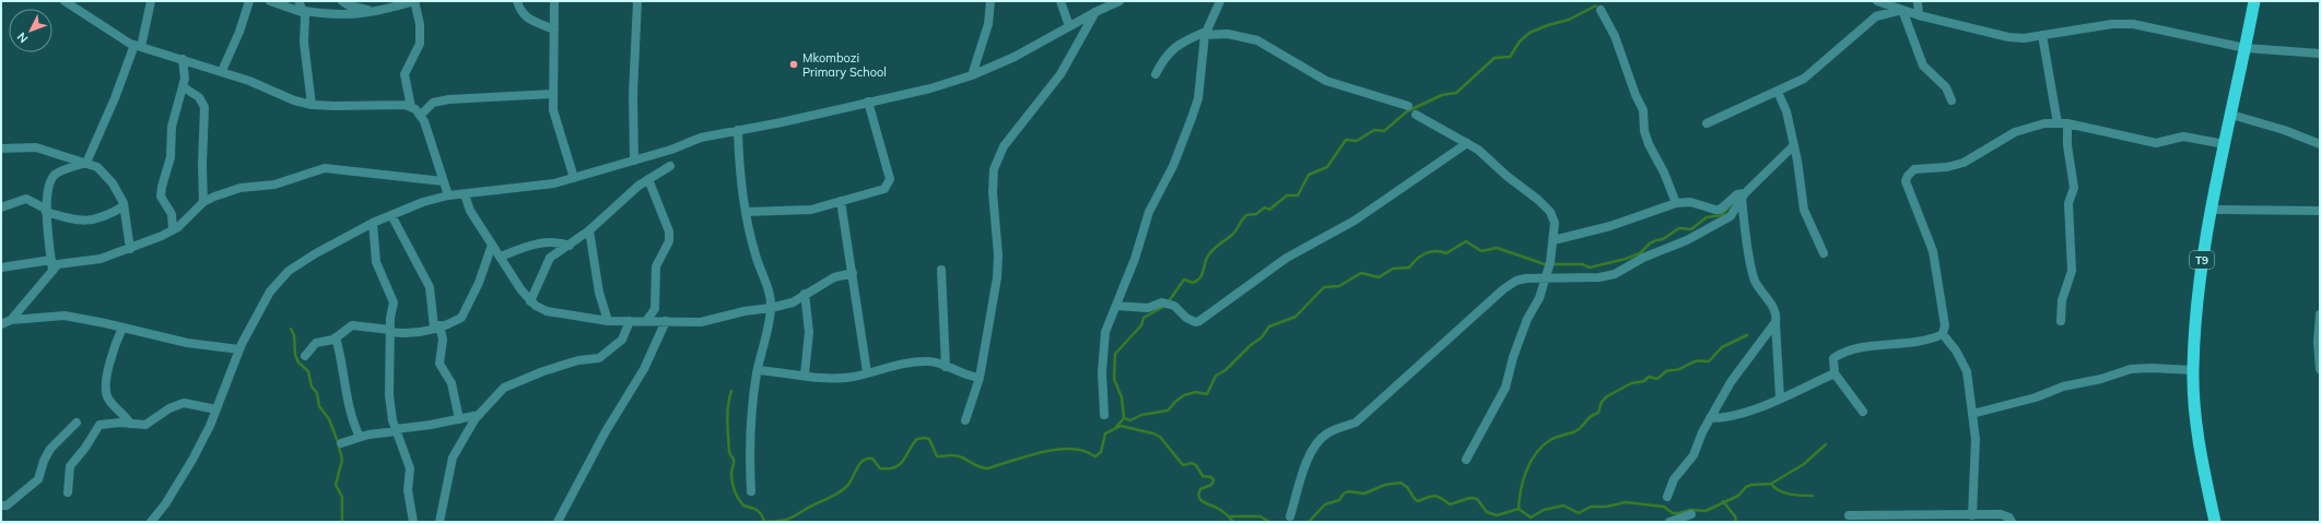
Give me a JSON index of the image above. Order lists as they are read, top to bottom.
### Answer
{
  "streets": {
    "highway": ["T9"]
  },
  "places": ["Mkombozi Primary School"],
  "north": "bottom left"
}
